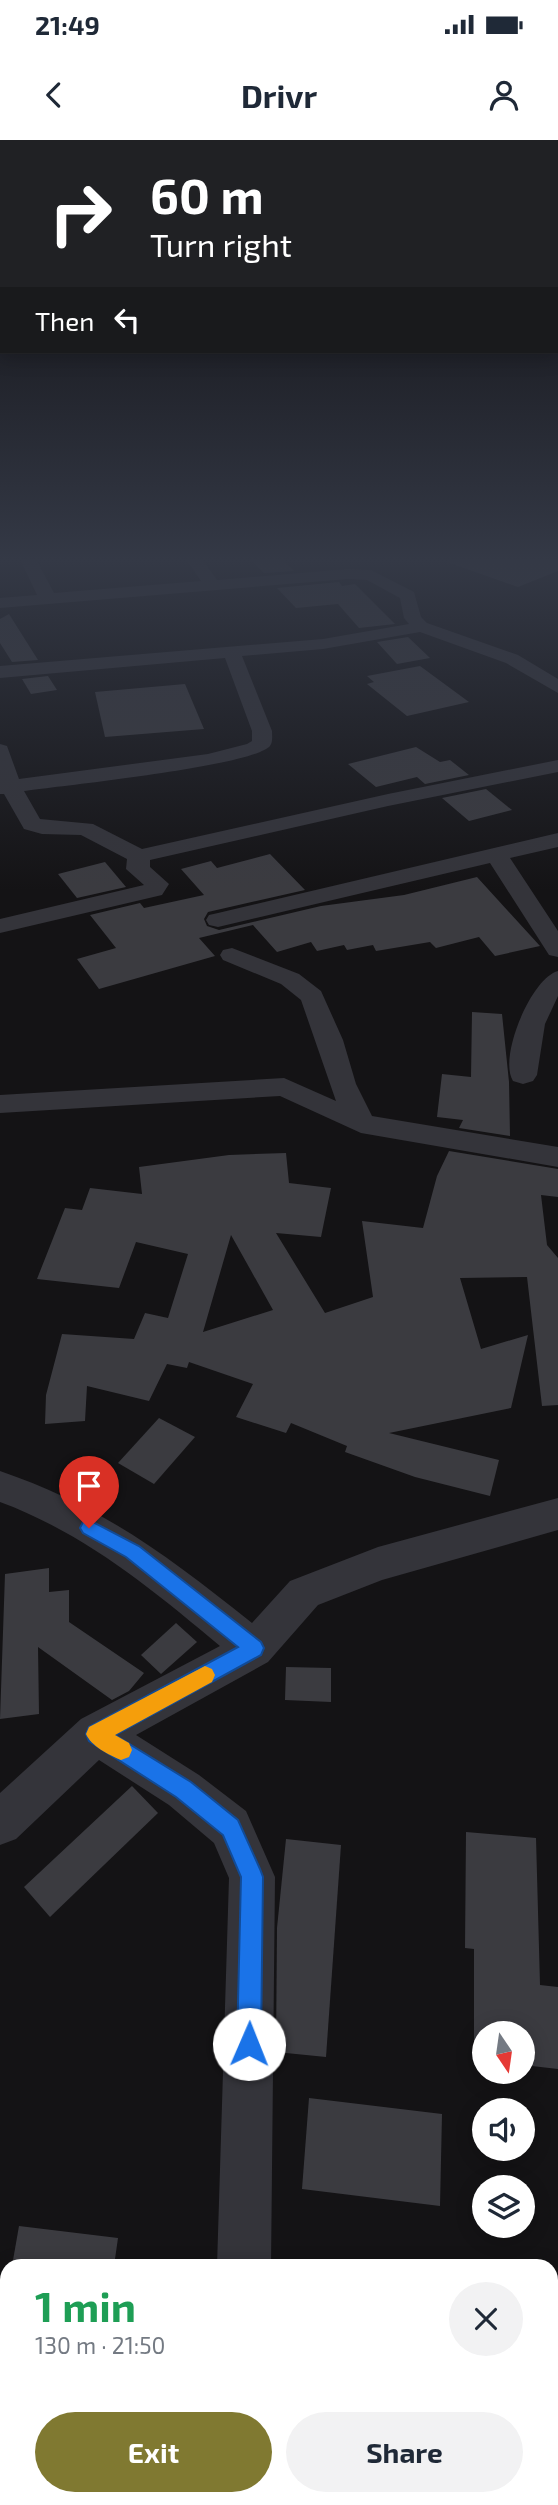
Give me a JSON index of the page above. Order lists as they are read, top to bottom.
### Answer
{
  "north": "bottom",
  "page": {
    "status": "21:49",
    "header": "Drivr",
    "turn": ["60 m", "Turn right"],
    "then": "Then",
    "heading": ["1 min", "130 m · 21:50"],
    "buttons": ["Exit", "Share"]
  }
}
